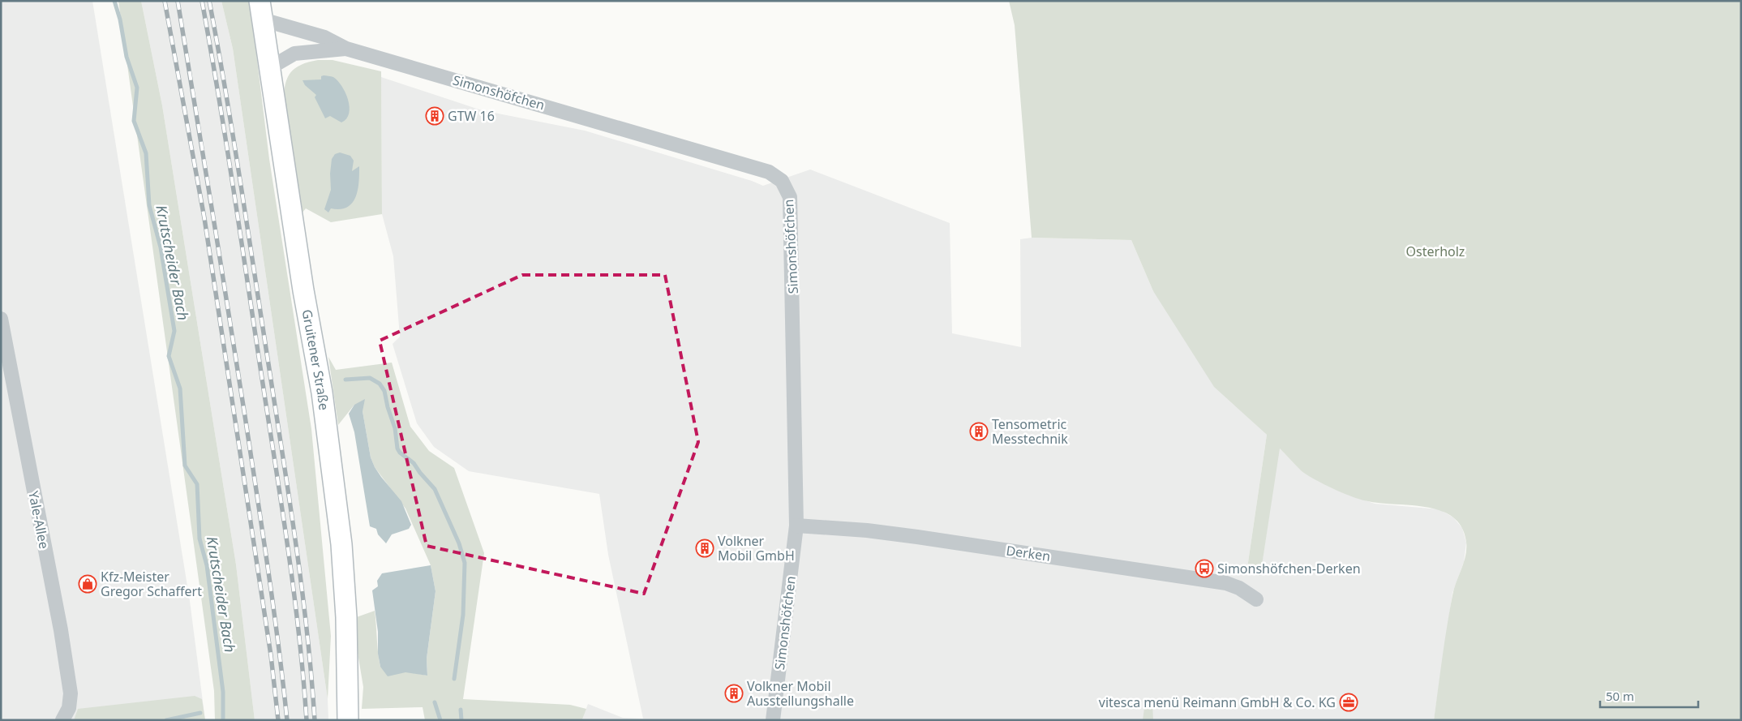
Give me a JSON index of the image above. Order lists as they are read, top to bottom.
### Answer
{
  "streets": {
    "street": [
      "Simonshöfchen",
      "Gruitener Straße",
      "Yale-Allee",
      "Derken"
    ]
  },
  "crossings": [
    ["Simonshöfchen", "Gruitener Straße"],
    ["Simonshöfchen", "Derken"]
  ],
  "water": ["Krutscheider Bach"],
  "parks": ["Osterholz"],
  "places": {
    "building": [
      "GTW 16",
      "Tensometric Messtechnik",
      "Volkner Mobil GmbH",
      "Volkner Mobil Ausstellungshalle"
    ],
    "bus stop": ["Simonshöfchen-Derken"],
    "shop": ["Kfz-Meister Gregor Schaffert"],
    "office": ["vitesca menü Reimann GmbH & Co. KG"]
  },
  "scale_bar": "50 m"
}
